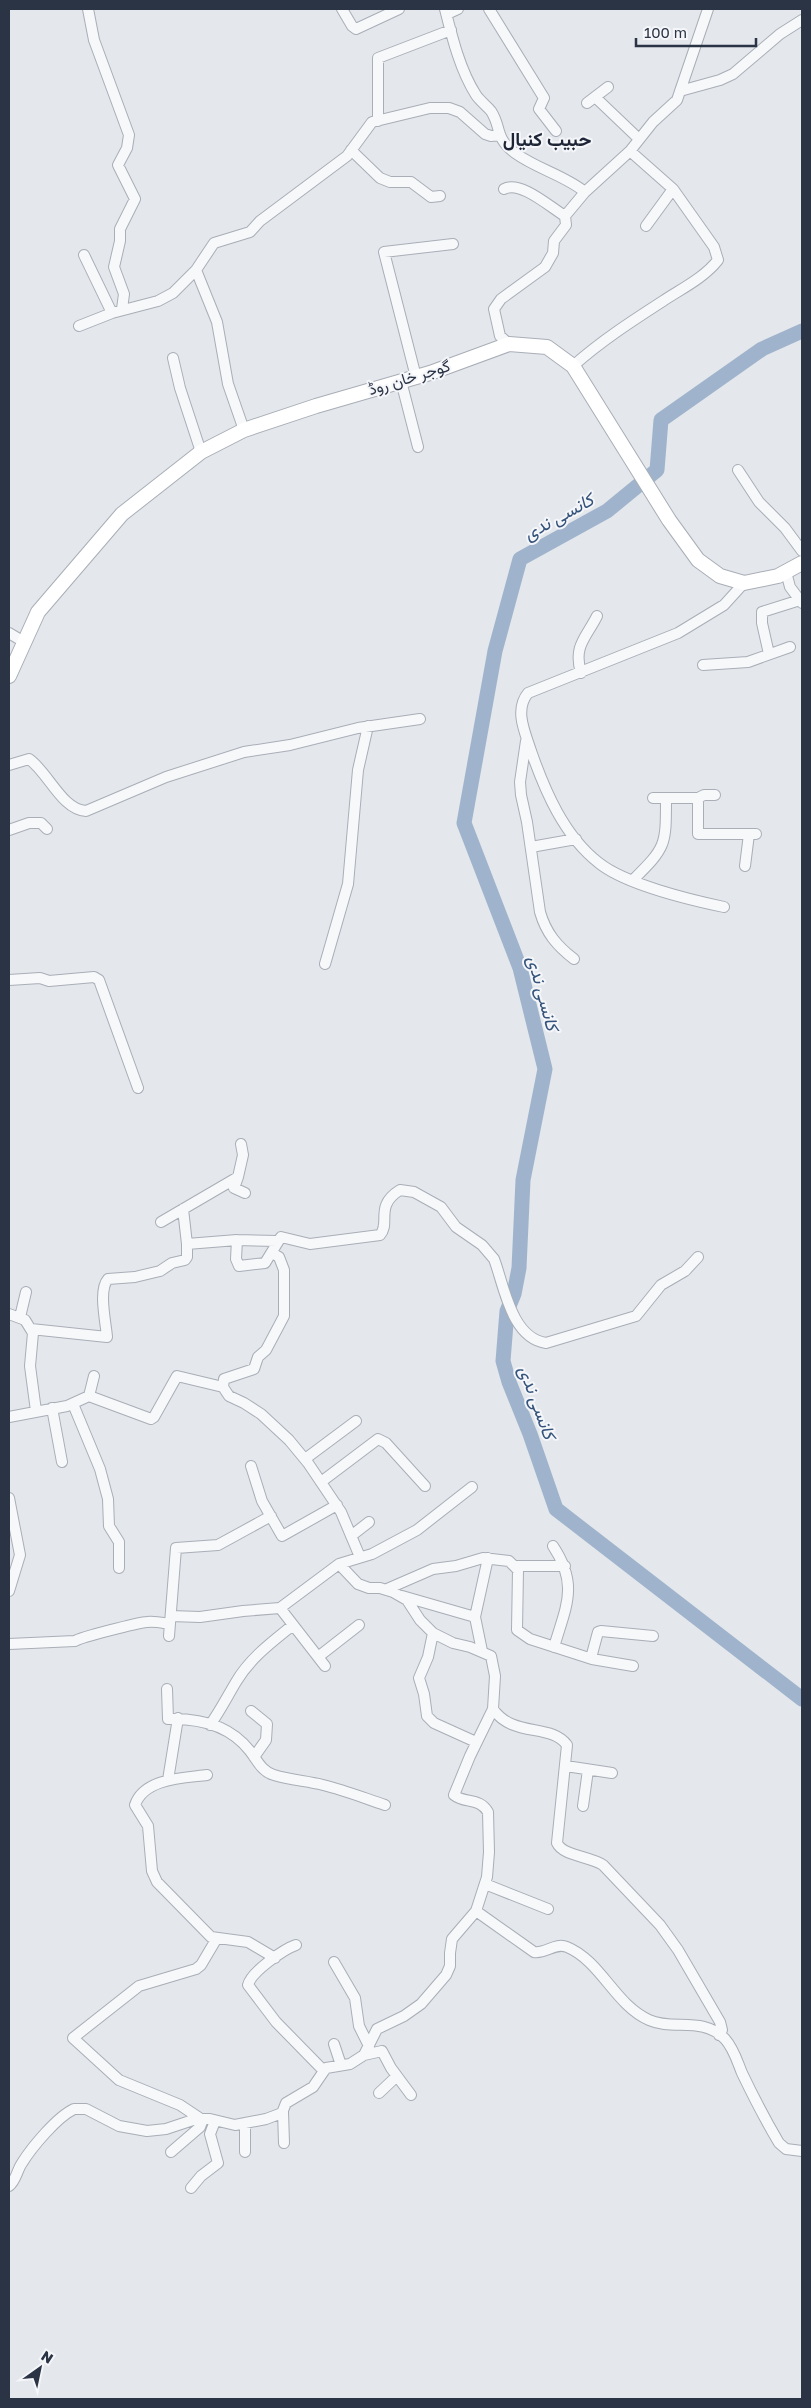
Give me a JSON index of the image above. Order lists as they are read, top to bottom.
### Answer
{
  "streets": {
    "main road": ["گوجر خان روڈ"]
  },
  "districts": ["حبیب کنیال"],
  "water": ["کانسی ندی"],
  "scale_bar": "100 m",
  "north": "top right"
}
